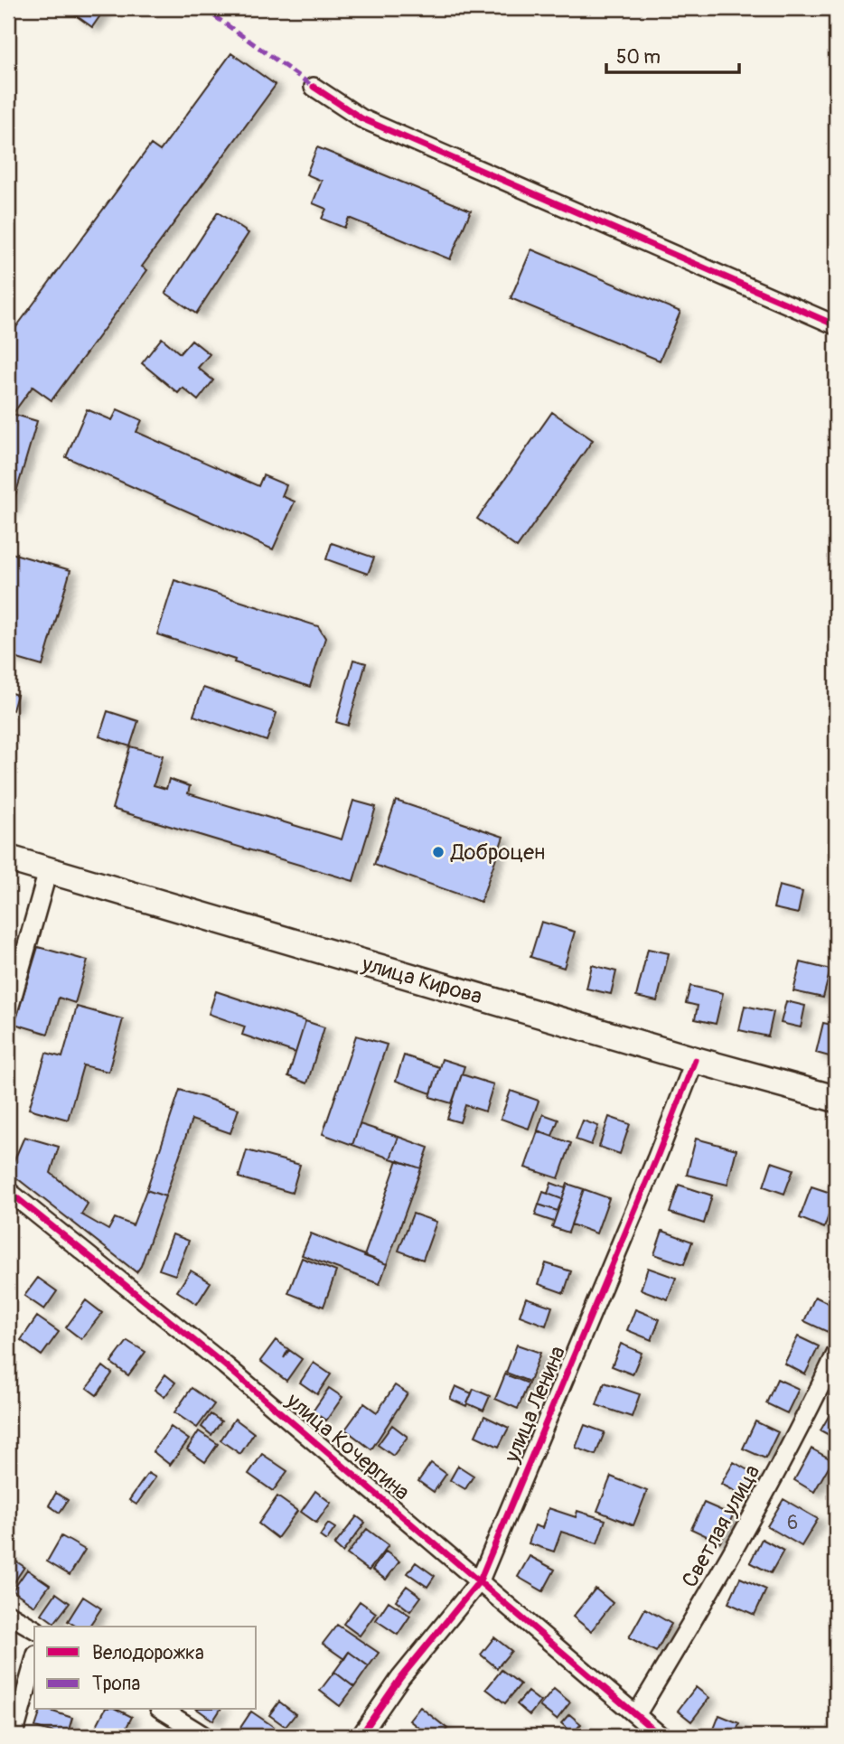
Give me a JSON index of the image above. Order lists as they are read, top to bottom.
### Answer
{
  "streets": {
    "main road": ["улица Кирова"],
    "street": ["улица Ленина", "улица Кочергина", "Светлая улица"]
  },
  "crossings": [
    ["улица Кирова", "улица Ленина"],
    ["улица Ленина", "улица Кочергина"],
    ["улица Кочергина", "Светлая улица"]
  ],
  "places": ["Доброцен"],
  "house_numbers": ["6"],
  "legend": ["Велодорожка", "Тропа"],
  "scale_bar": "50 m"
}
